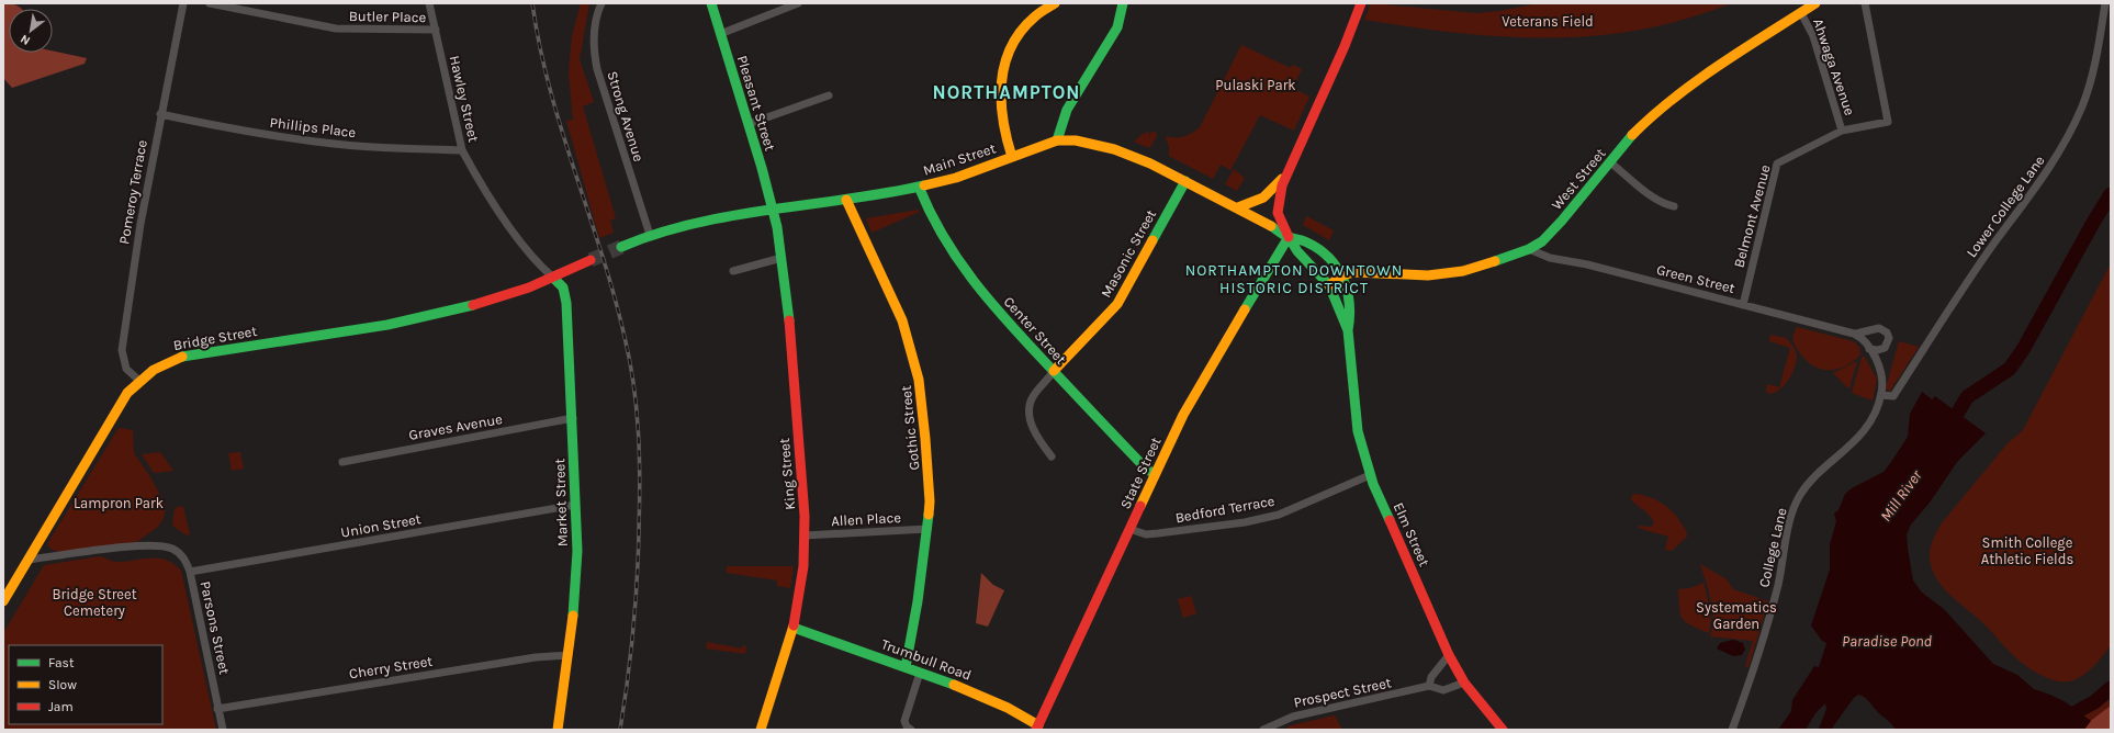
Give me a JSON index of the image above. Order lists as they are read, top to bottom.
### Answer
{
  "streets": {
    "main road": [
      "Pleasant Street",
      "Main Street",
      "West Street",
      "Masonic Street",
      "Center Street",
      "Bridge Street",
      "Gothic Street",
      "State Street",
      "King Street",
      "Market Street",
      "Elm Street",
      "Trumbull Road"
    ],
    "street": [
      "Butler Place",
      "Ahwaga Avenue",
      "Hawley Street",
      "Strong Avenue",
      "Phillips Place",
      "Pomeroy Terrace",
      "Lower College Lane",
      "Belmont Avenue",
      "Green Street",
      "Graves Avenue",
      "Bedford Terrace",
      "Allen Place",
      "Union Street",
      "College Lane",
      "Parsons Street",
      "Cherry Street",
      "Prospect Street"
    ]
  },
  "crossings": [
    ["Butler Place", "Hawley Street"],
    ["Ahwaga Avenue", "West Street"],
    ["Ahwaga Avenue", "Belmont Avenue"],
    ["Hawley Street", "Phillips Place"],
    ["Hawley Street", "Bridge Street"],
    ["Hawley Street", "Market Street"],
    ["Pleasant Street", "Main Street"],
    ["Pleasant Street", "King Street"],
    ["Strong Avenue", "Main Street"],
    ["Phillips Place", "Pomeroy Terrace"],
    ["Main Street", "West Street"],
    ["Main Street", "Masonic Street"],
    ["Main Street", "Center Street"],
    ["Main Street", "Gothic Street"],
    ["Main Street", "State Street"],
    ["Main Street", "King Street"],
    ["Main Street", "Elm Street"],
    ["West Street", "Green Street"],
    ["West Street", "Elm Street"],
    ["Pomeroy Terrace", "Bridge Street"],
    ["Lower College Lane", "College Lane"],
    ["Belmont Avenue", "Green Street"],
    ["Masonic Street", "Center Street"],
    ["Center Street", "State Street"],
    ["Bridge Street", "Market Street"],
    ["Bridge Street", "Parsons Street"],
    ["Graves Avenue", "Market Street"],
    ["Gothic Street", "Allen Place"],
    ["Gothic Street", "Trumbull Road"],
    ["State Street", "Bedford Terrace"],
    ["State Street", "Trumbull Road"],
    ["King Street", "Allen Place"],
    ["King Street", "Trumbull Road"],
    ["Market Street", "Union Street"],
    ["Market Street", "Cherry Street"],
    ["Bedford Terrace", "Elm Street"],
    ["Union Street", "Parsons Street"],
    ["Elm Street", "Prospect Street"],
    ["Parsons Street", "Cherry Street"]
  ],
  "districts": ["NORTHAMPTON", "NORTHAMPTON DOWNTOWN HISTORIC DISTRICT"],
  "water": ["Mill River", "Paradise Pond"],
  "parks": [
    "Veterans Field",
    "Pulaski Park",
    "Lampron Park",
    "Smith College Athletic Fields",
    "Bridge Street Cemetery",
    "Systematics Garden"
  ],
  "legend": ["Fast", "Slow", "Jam"],
  "north": "bottom left"
}
